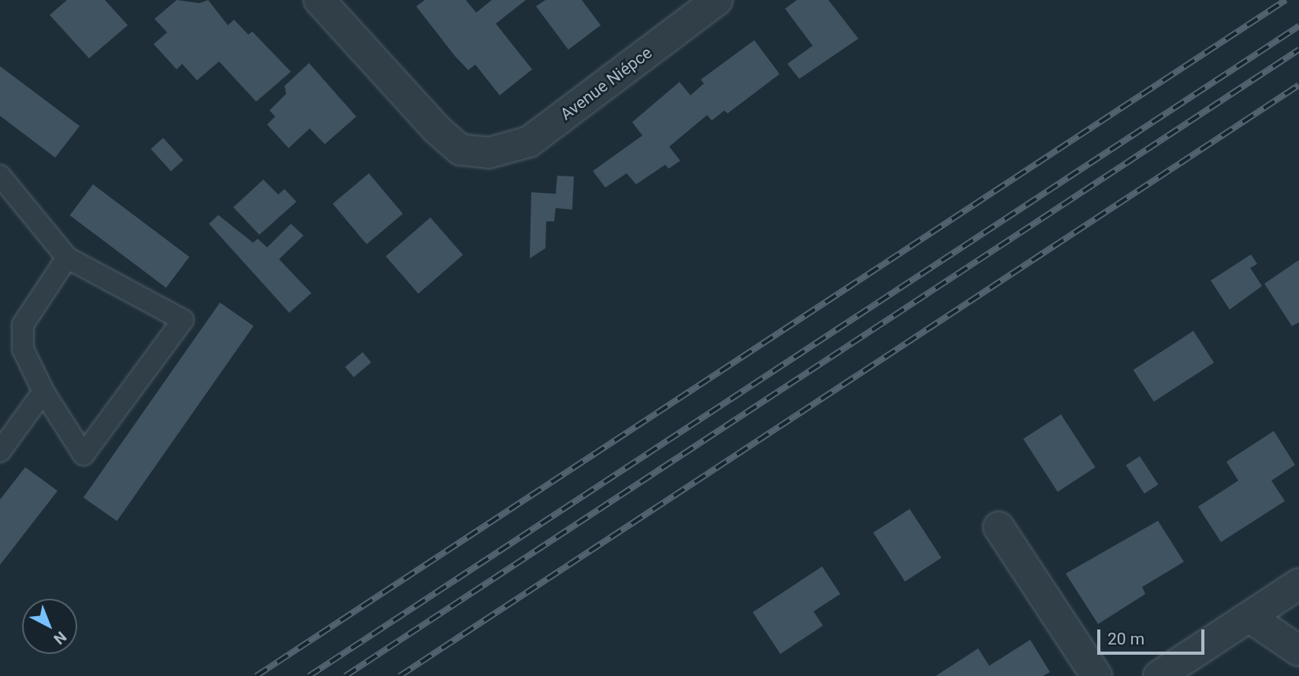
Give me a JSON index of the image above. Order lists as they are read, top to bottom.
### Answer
{
  "streets": {
    "street": ["Avenue Niépce"]
  },
  "scale_bar": "20 m",
  "north": "bottom right"
}
